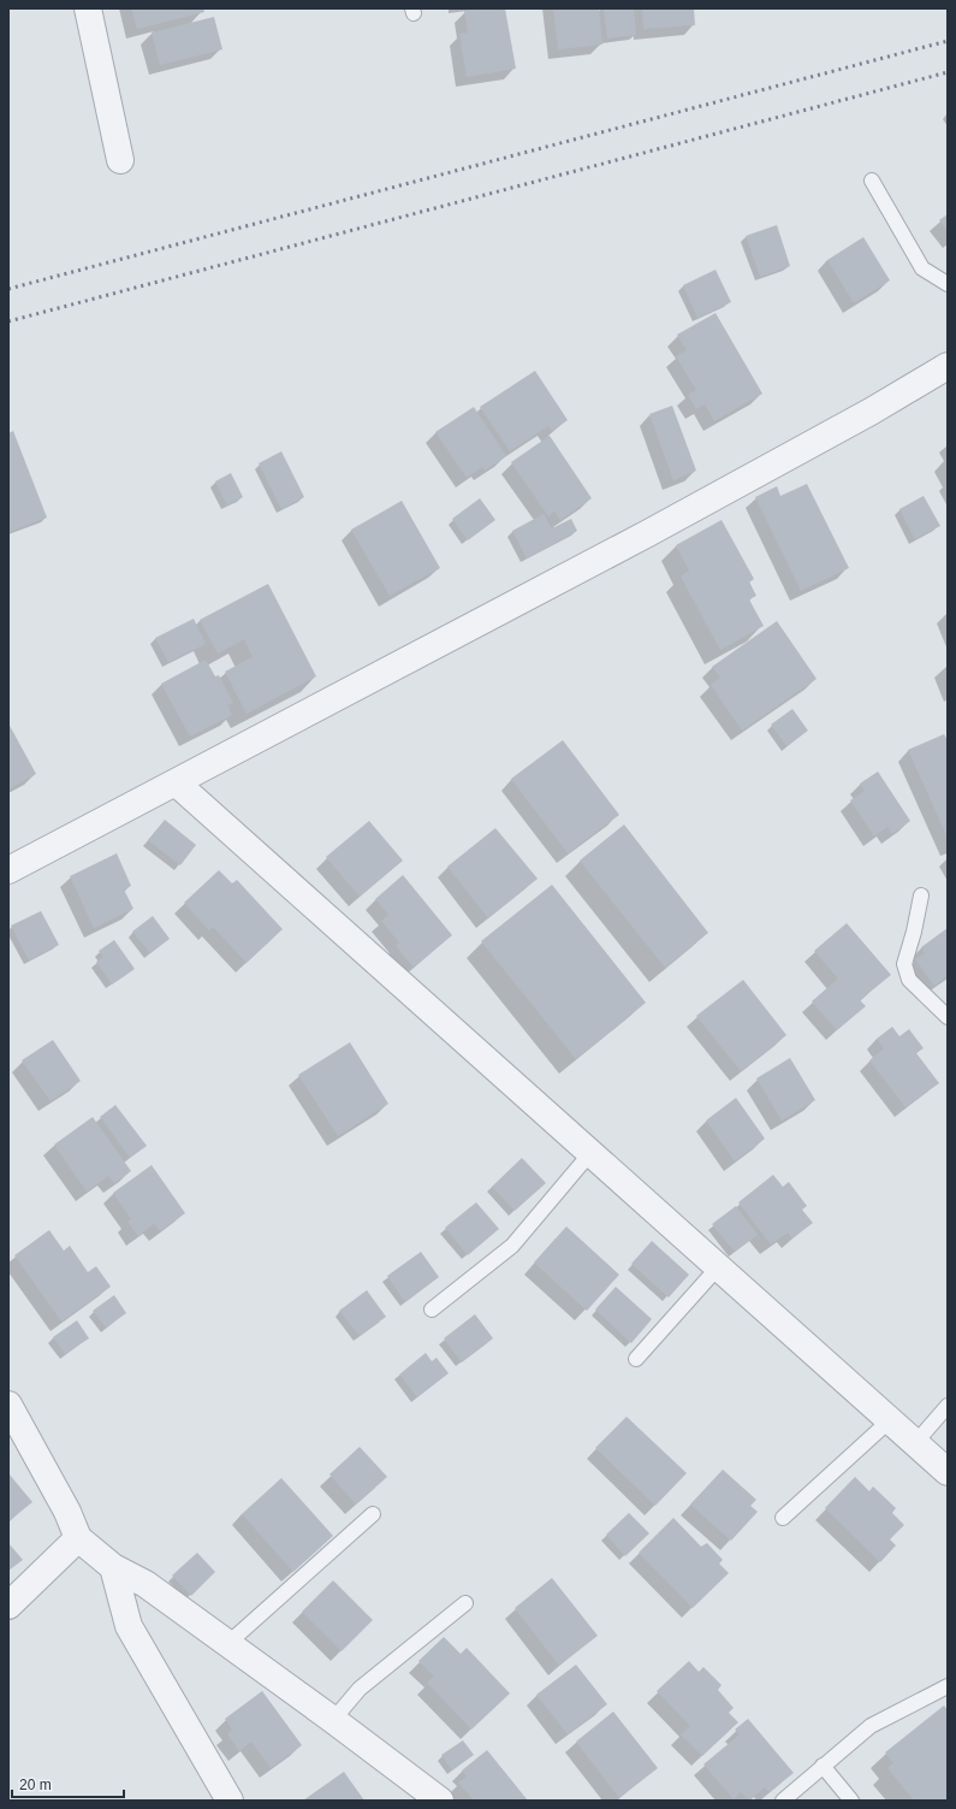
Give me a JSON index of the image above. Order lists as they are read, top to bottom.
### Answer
{
  "scale_bar": "20 m"
}
